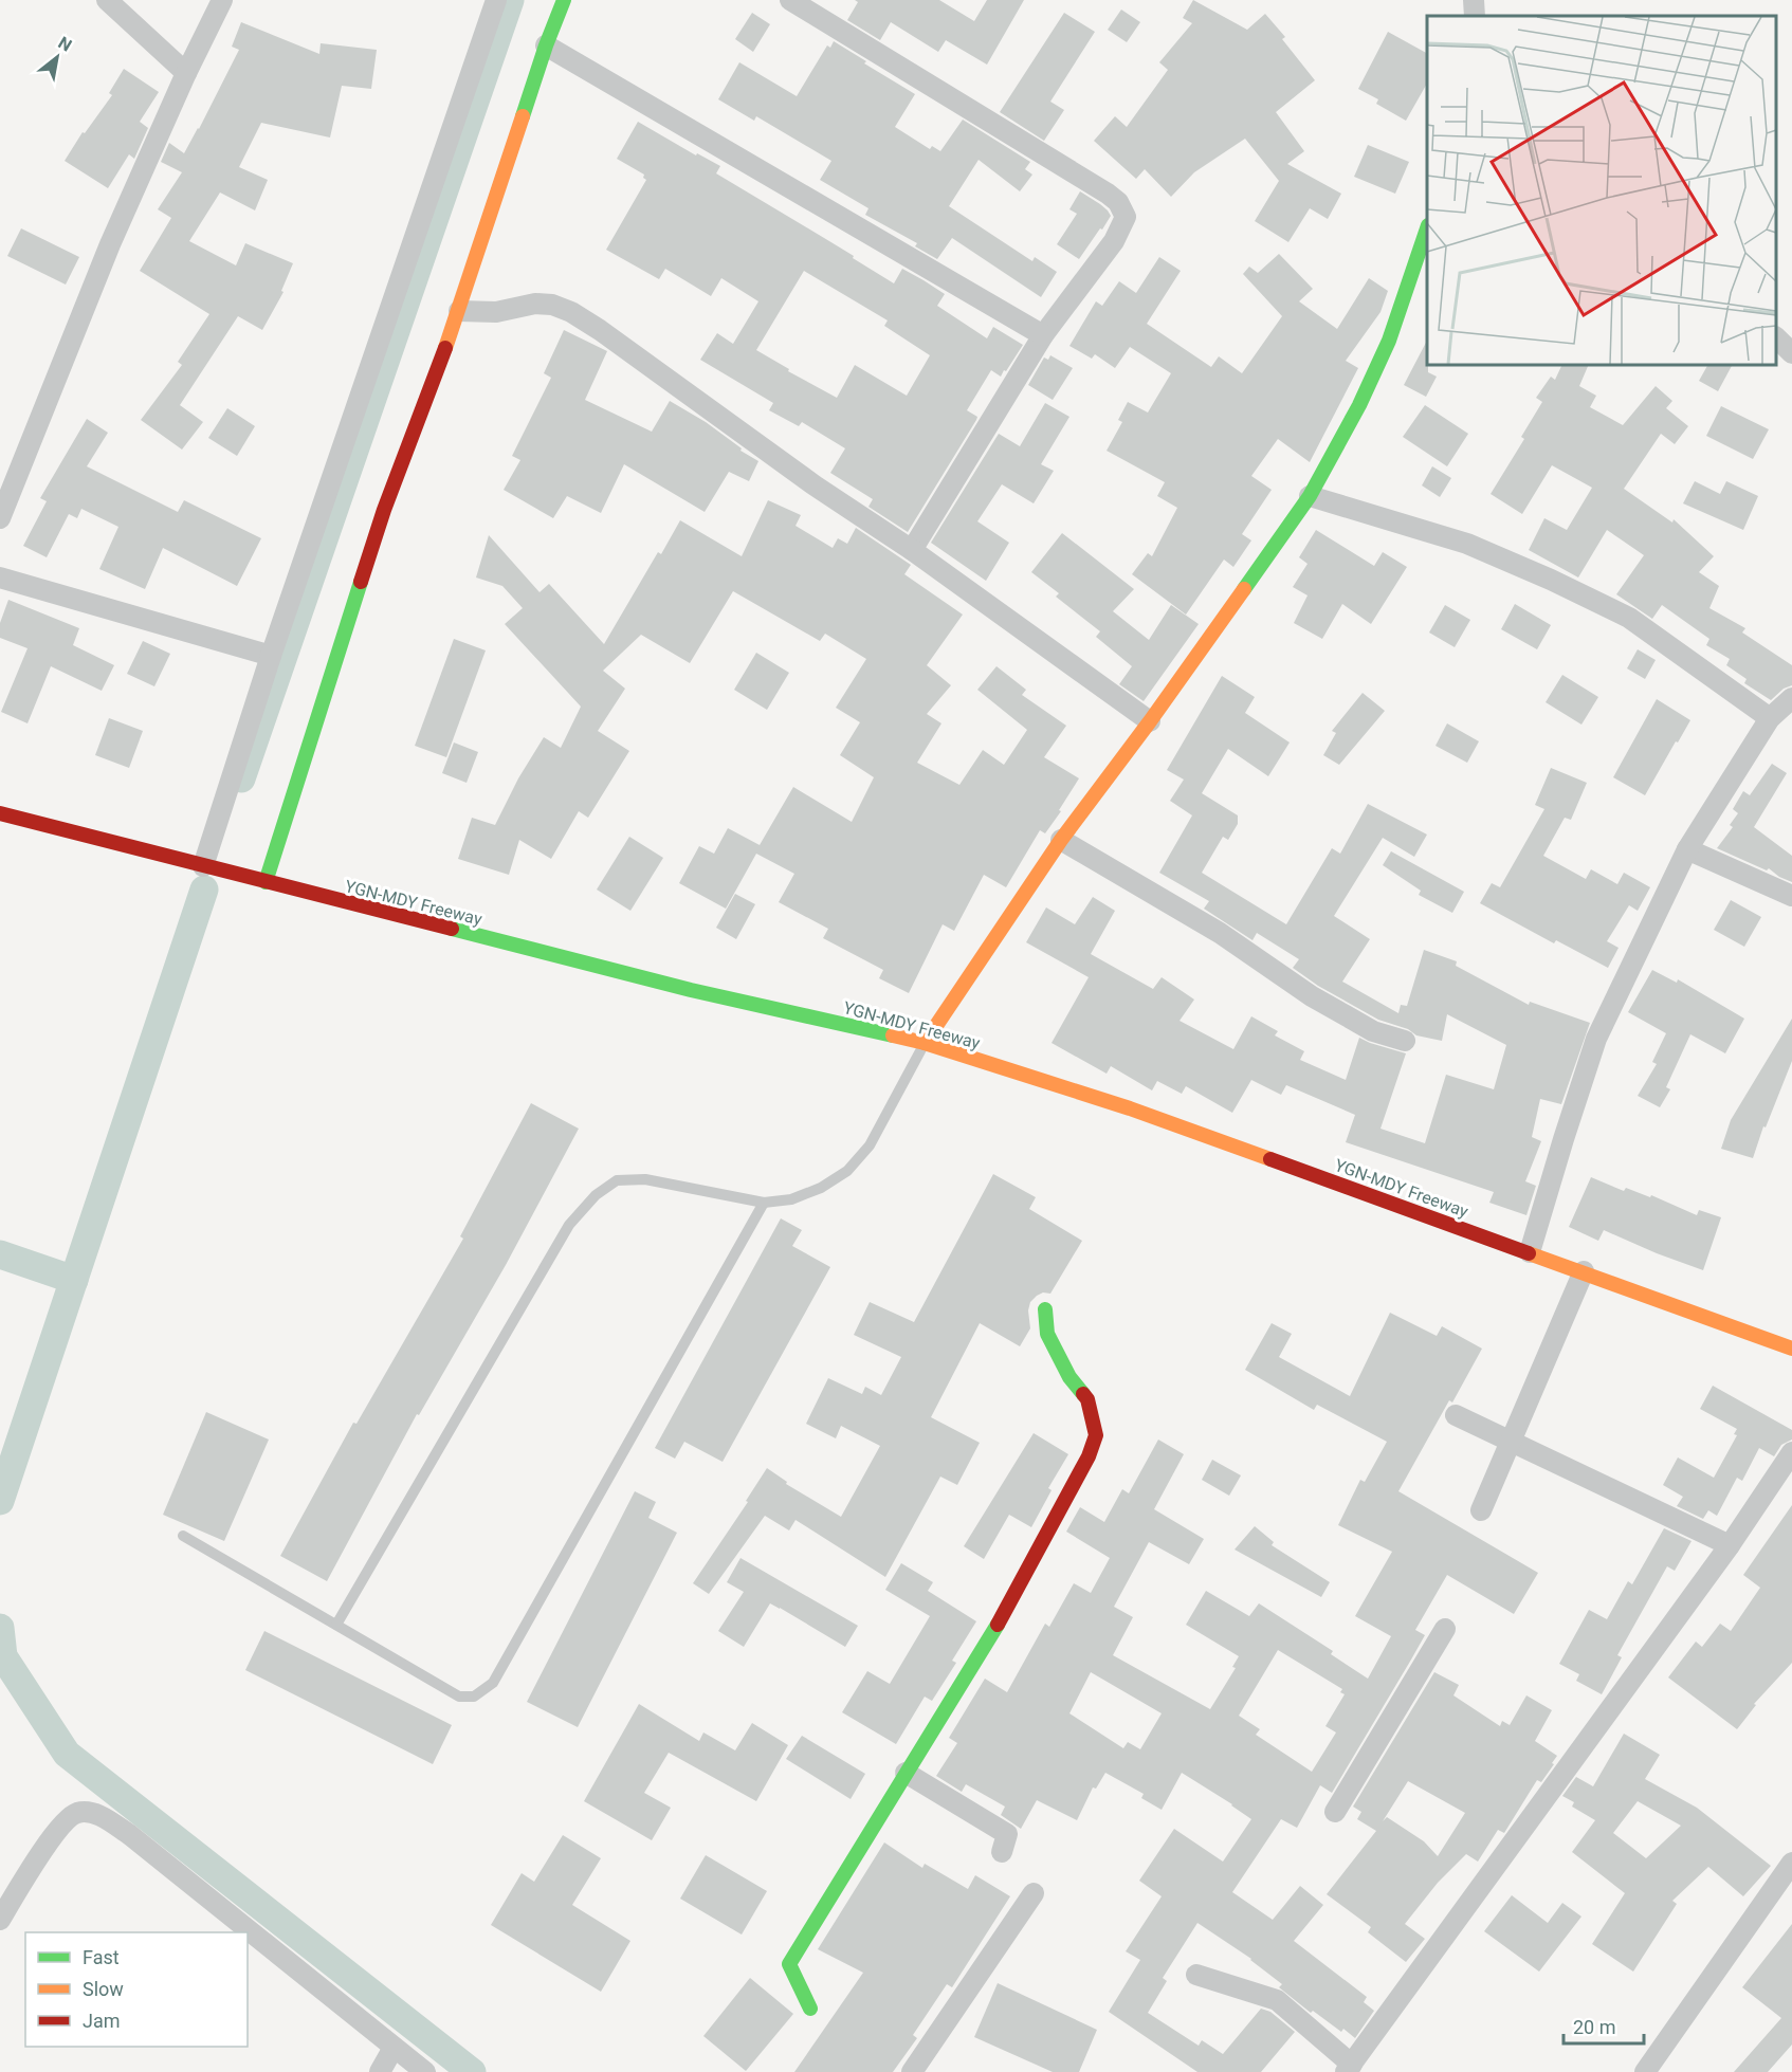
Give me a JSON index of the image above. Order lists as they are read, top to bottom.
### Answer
{
  "streets": {
    "street": ["YGN-MDY Freeway"]
  },
  "legend": ["Fast", "Slow", "Jam"],
  "scale_bar": "20 m",
  "north": "top right"
}
